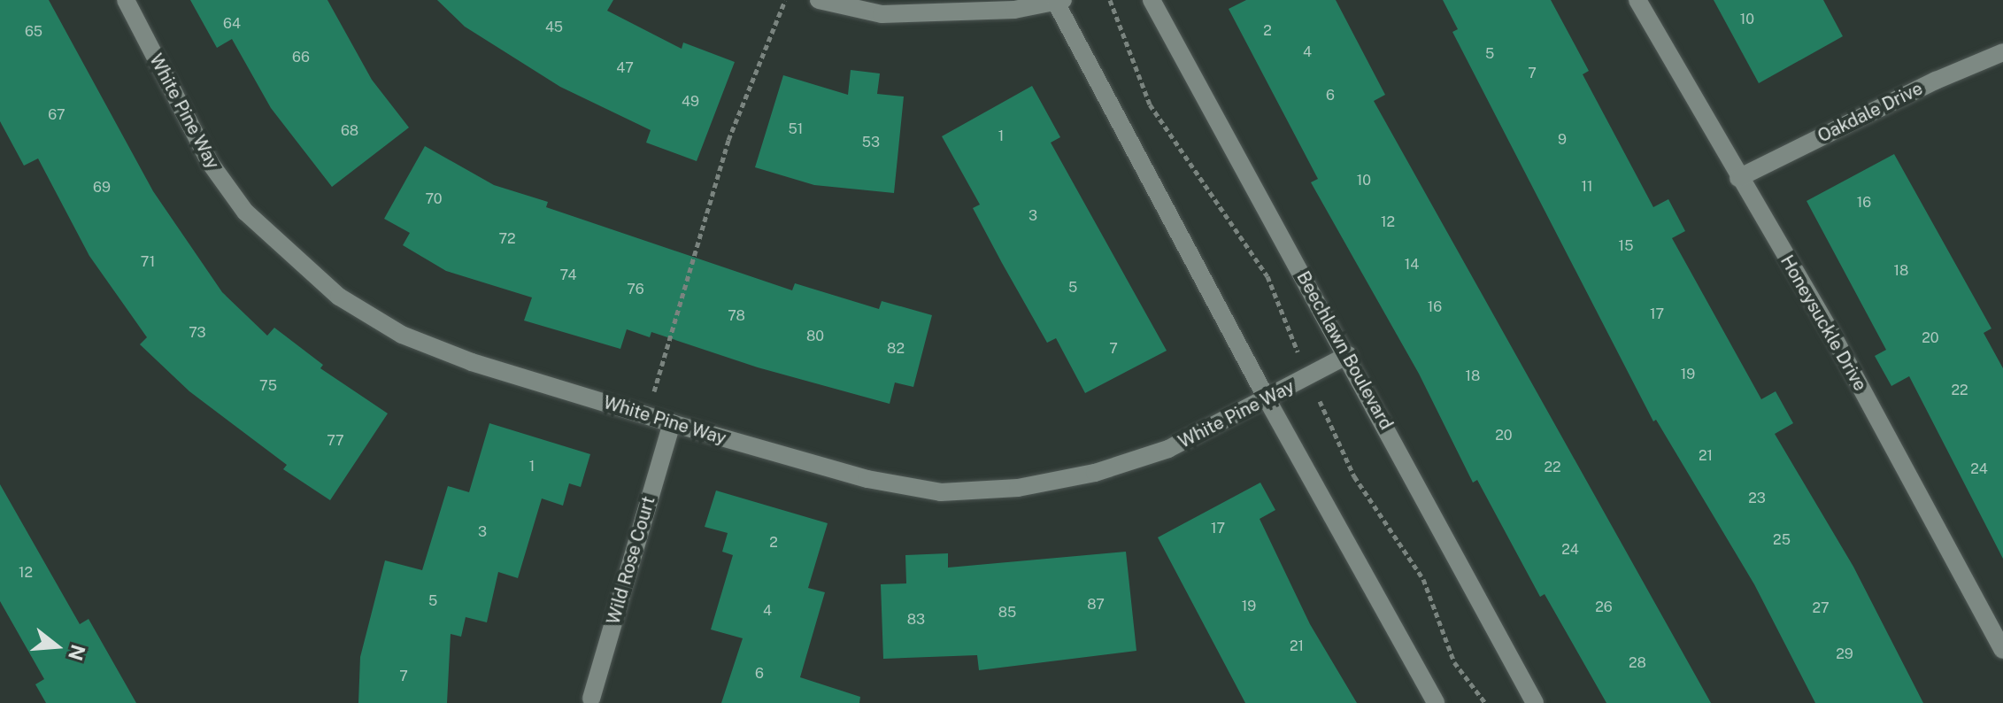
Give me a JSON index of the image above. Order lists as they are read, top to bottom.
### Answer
{
  "streets": {
    "street": [
      "White Pine Way",
      "Oakdale Drive",
      "Honeysuckle Drive",
      "Beechlawn Boulevard",
      "Wild Rose Court"
    ]
  },
  "crossings": [
    ["White Pine Way", "Beechlawn Boulevard"],
    ["White Pine Way", "Wild Rose Court"],
    ["Oakdale Drive", "Honeysuckle Drive"]
  ],
  "house_numbers": [
    "10",
    "64",
    "45",
    "2",
    "65",
    "4",
    "5",
    "66",
    "47",
    "7",
    "6",
    "49",
    "67",
    "51",
    "68",
    "1",
    "9",
    "53",
    "10",
    "11",
    "69",
    "70",
    "16",
    "3",
    "12",
    "72",
    "15",
    "71",
    "14",
    "18",
    "74",
    "5",
    "76",
    "16",
    "17",
    "78",
    "73",
    "80",
    "20",
    "82",
    "7",
    "19",
    "18",
    "75",
    "22",
    "20",
    "77",
    "21",
    "1",
    "22",
    "24",
    "23",
    "17",
    "3",
    "25",
    "2",
    "24",
    "12",
    "5",
    "87",
    "19",
    "26",
    "27",
    "4",
    "85",
    "83",
    "21",
    "29",
    "28",
    "6",
    "7"
  ],
  "north": "right"
}
